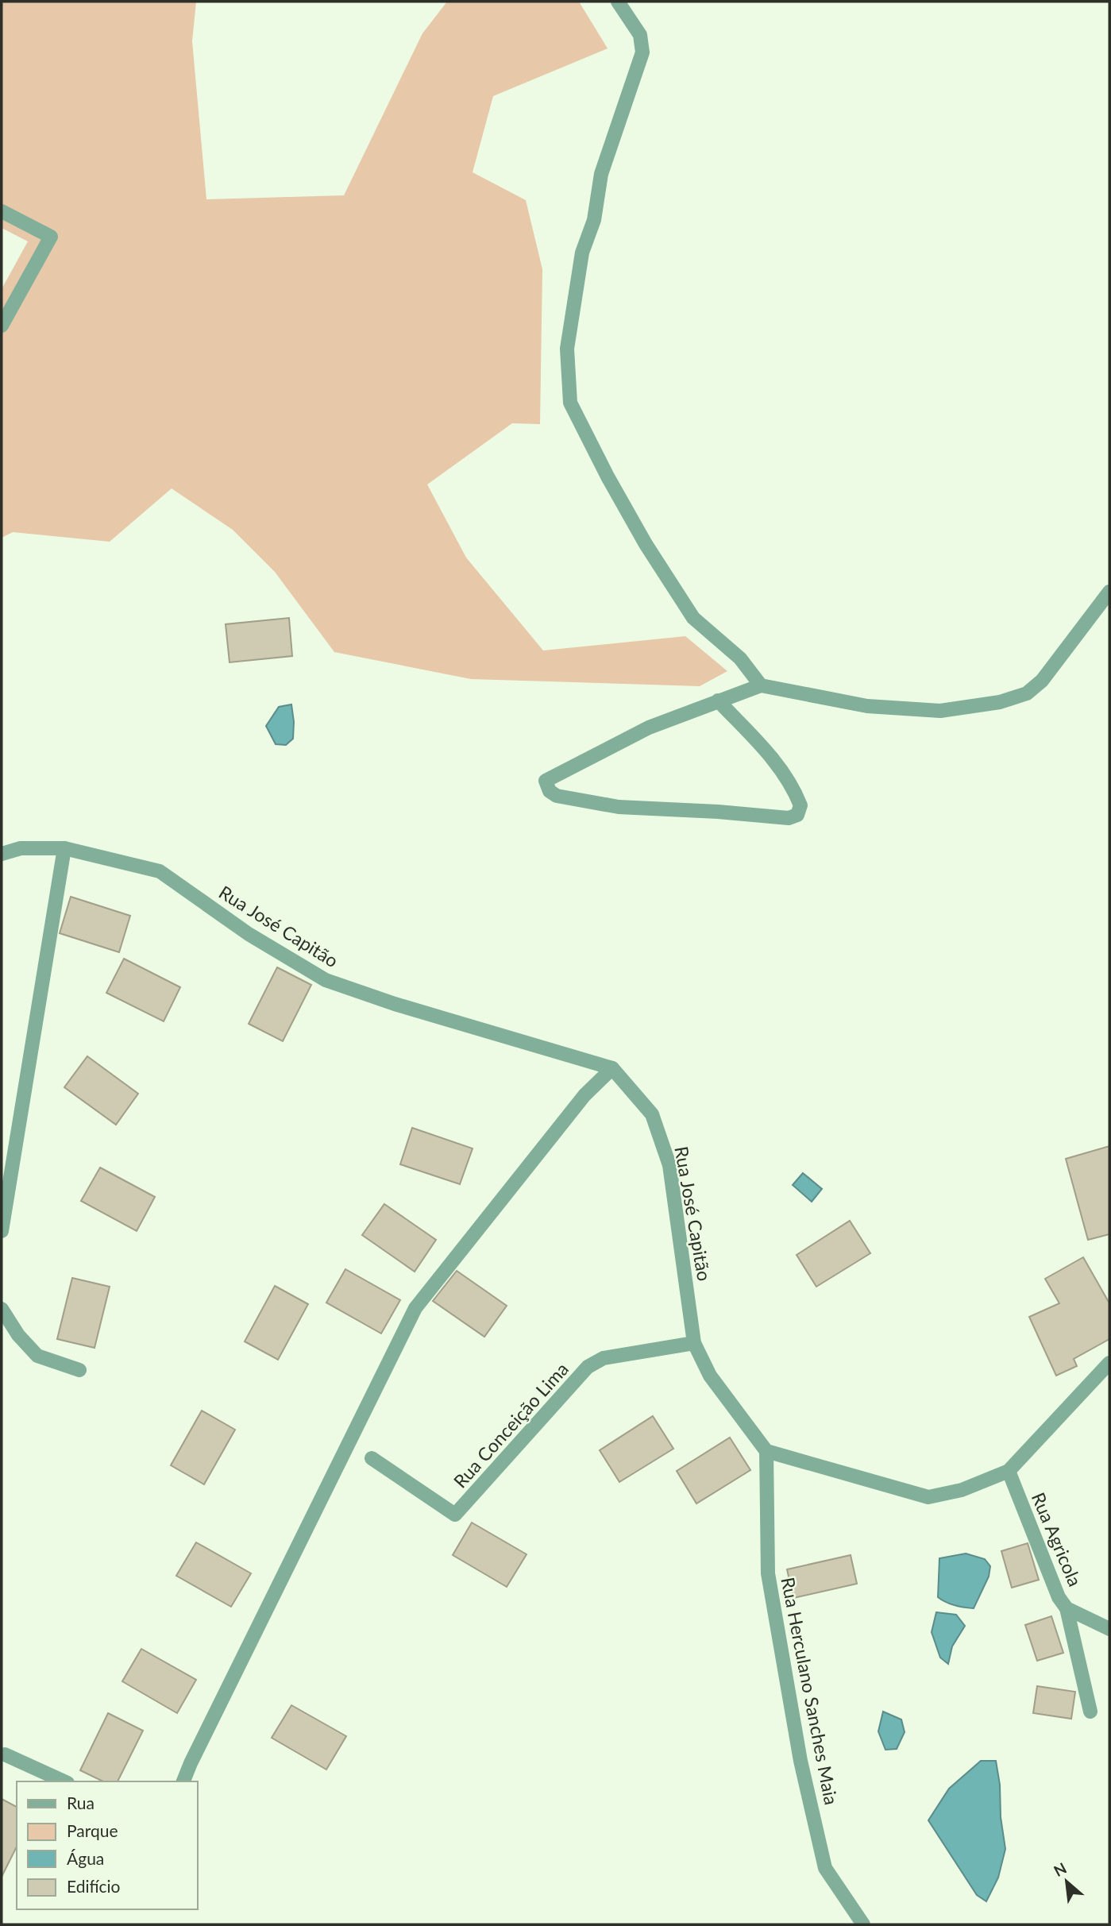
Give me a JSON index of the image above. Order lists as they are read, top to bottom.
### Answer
{
  "streets": {
    "street": [
      "Rua José Capitão",
      "Rua Conceição Lima",
      "Rua Agricola",
      "Rua Herculano Sanches Maia"
    ]
  },
  "crossings": [
    ["Rua José Capitão", "Rua Conceição Lima"],
    ["Rua José Capitão", "Rua Herculano Sanches Maia"]
  ],
  "legend": [
    "Rua",
    "Parque",
    "Água",
    "Edifício"
  ],
  "north": "top left"
}
